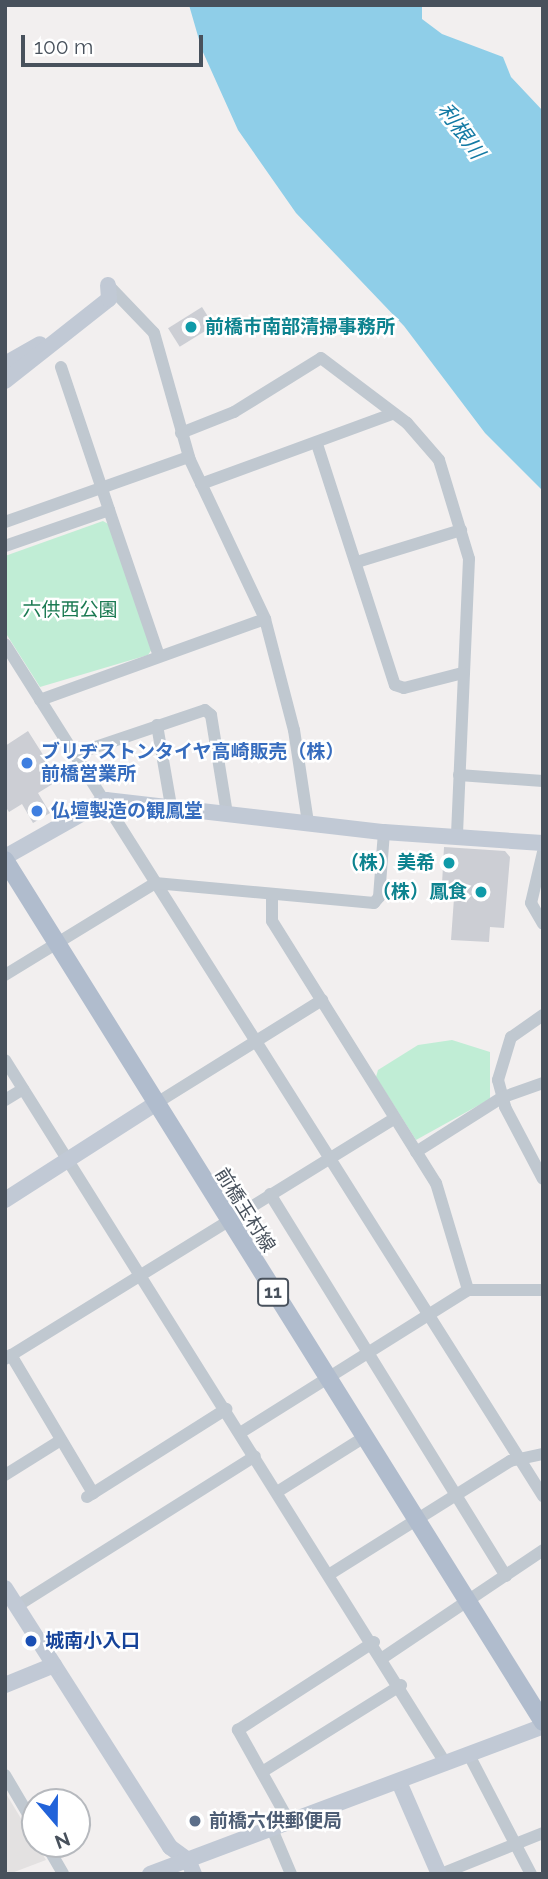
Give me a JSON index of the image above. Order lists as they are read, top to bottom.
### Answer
{
  "streets": {
    "main road": ["前橋玉村線", "11"]
  },
  "water": ["利根川"],
  "parks": ["六供西公園"],
  "places": [
    "前橋市南部清掃事務所",
    "ブリヂストンタイヤ高崎販売（株） 前橋営業所",
    "仏壇製造の観鳳堂",
    "（株）美希",
    "（株）鳳食",
    "城南小入口",
    "前橋六供郵便局"
  ],
  "scale_bar": "100 m",
  "north": "bottom"
}
